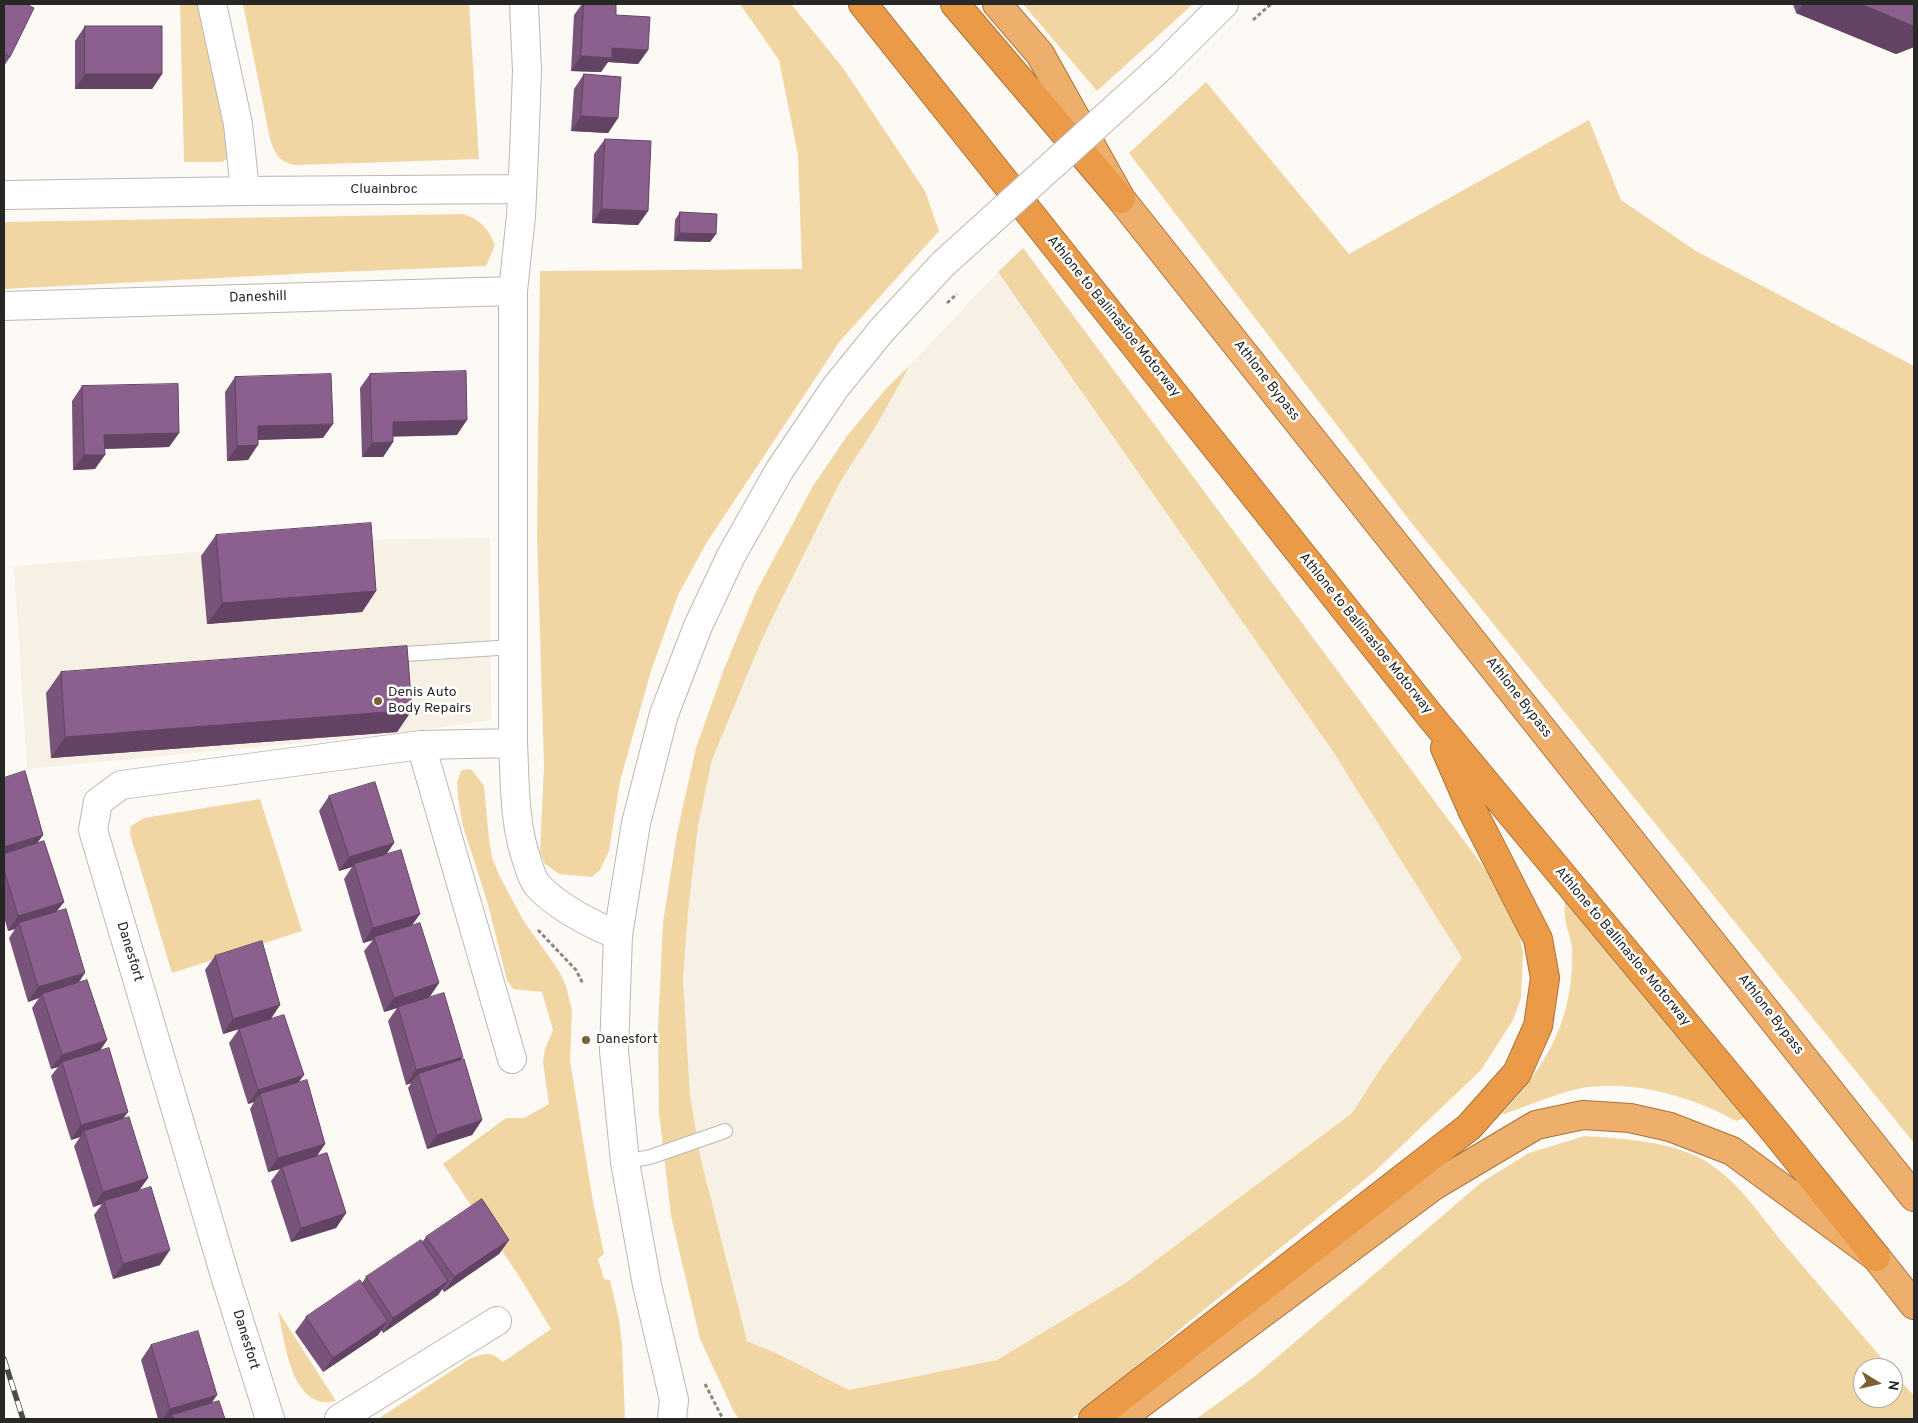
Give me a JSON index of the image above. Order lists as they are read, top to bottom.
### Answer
{
  "streets": {
    "highway": ["Athlone to Ballinasloe Motorway", "Athlone Bypass"],
    "street": ["Cluainbroc", "Daneshill", "Danesfort"]
  },
  "places": ["Denis Auto Body Repairs", "Danesfort"],
  "north": "right"
}
